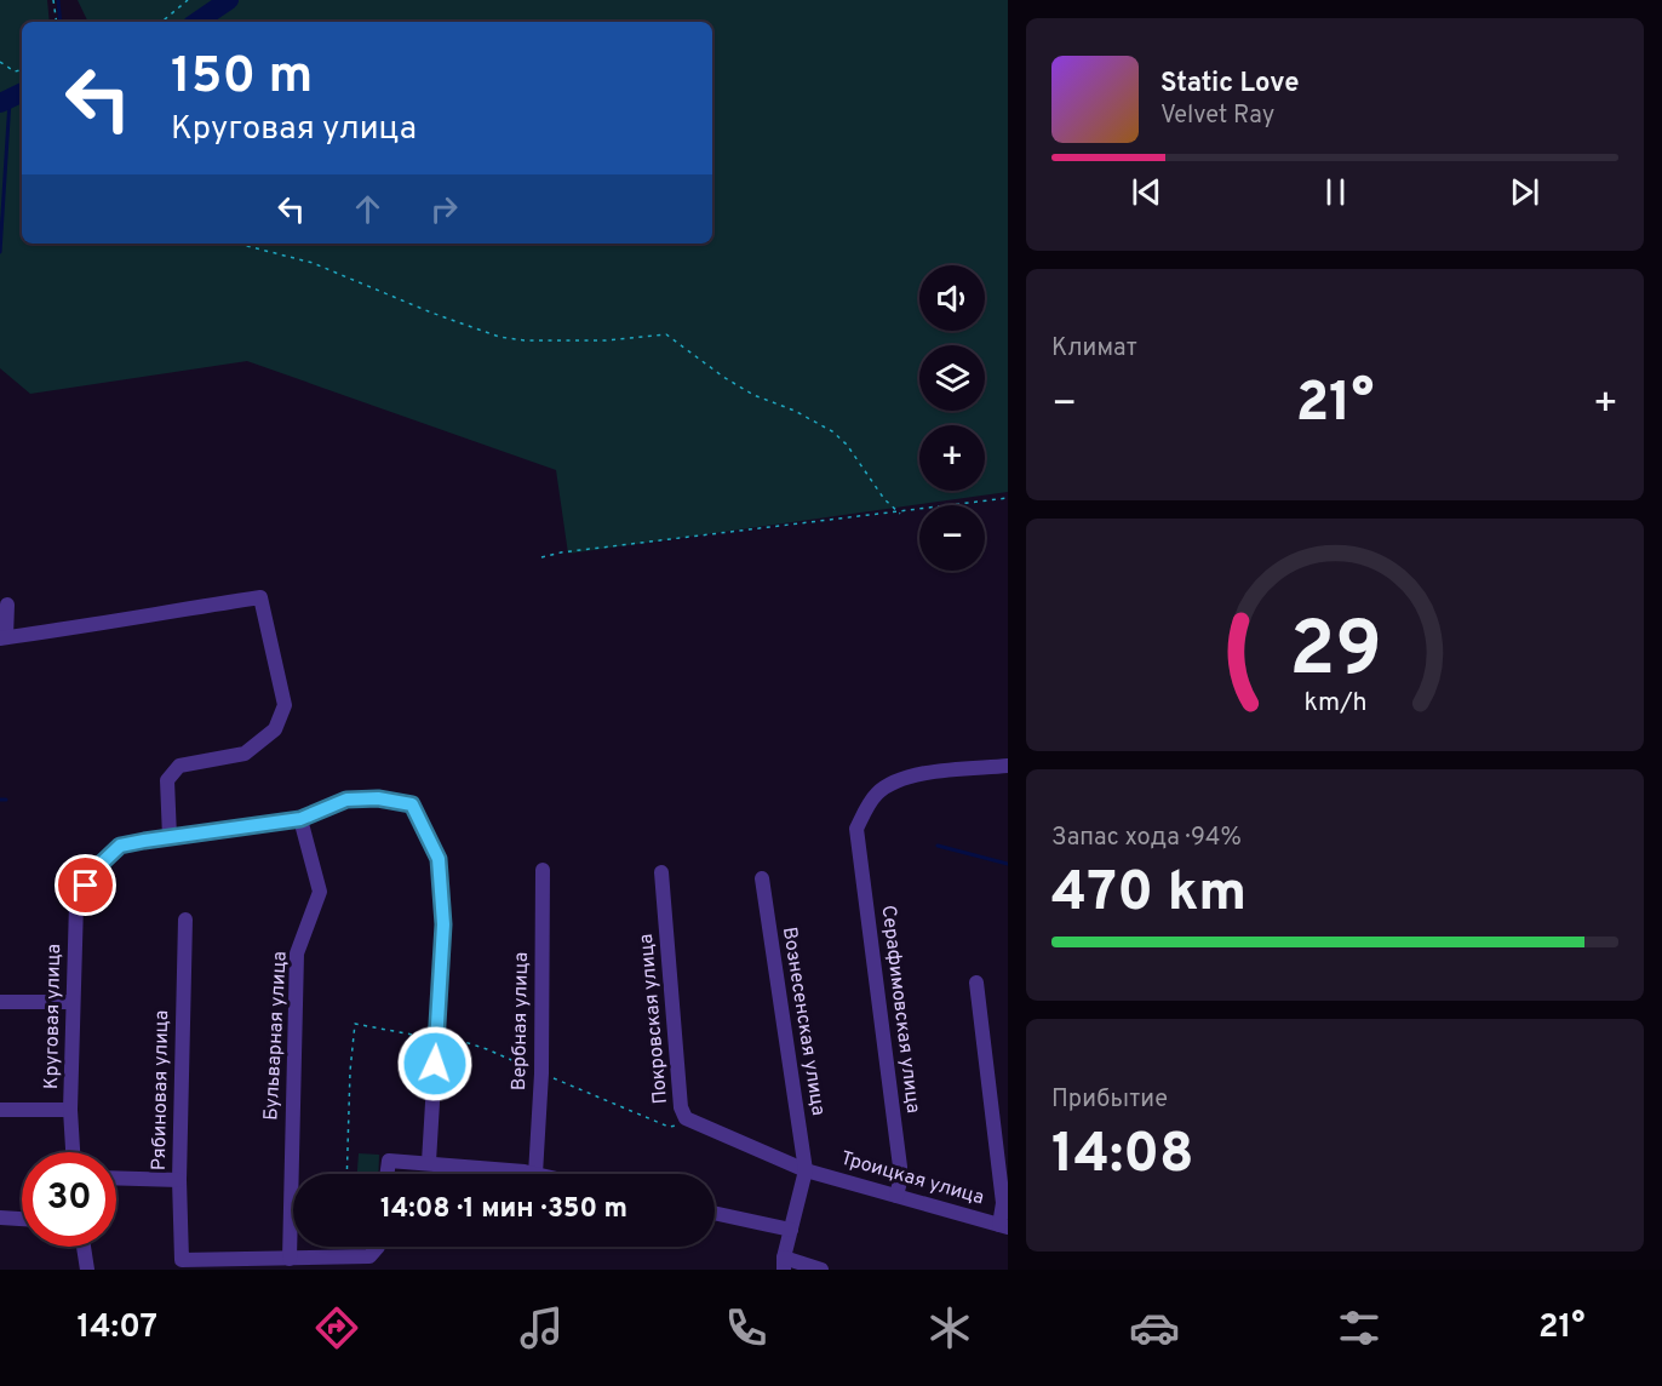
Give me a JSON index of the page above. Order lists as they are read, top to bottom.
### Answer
{
  "streets": {
    "street": [
      "Серафимовская улица",
      "Круговая улица",
      "Покровская улица",
      "Вербная улица",
      "Вознесенская улица",
      "Бульварная улица",
      "Рябиновая улица",
      "Троицкая улица"
    ]
  },
  "crossings": [
    ["Серафимовская улица", "Троицкая улица"],
    ["Круговая улица", "Бульварная улица"],
    ["Вознесенская улица", "Троицкая улица"],
    ["Бульварная улица", "Рябиновая улица"]
  ],
  "page": {
    "turn": ["150 m", "Круговая улица"],
    "song": ["Static Love", "Velvet Ray"],
    "map_buttons": ["+", "−"],
    "tile": [
      "Климат",
      ["Запас хода · 94%", "470 km"],
      ["Прибытие", "14:08"]
    ],
    "heat": ["−", "21°", "+"],
    "limit": "30",
    "trip": "14:08 · 1 мин · 350 m",
    "tabs": ["14:07", "21°"],
    "gauge": ["29", "km/h"]
  }
}
